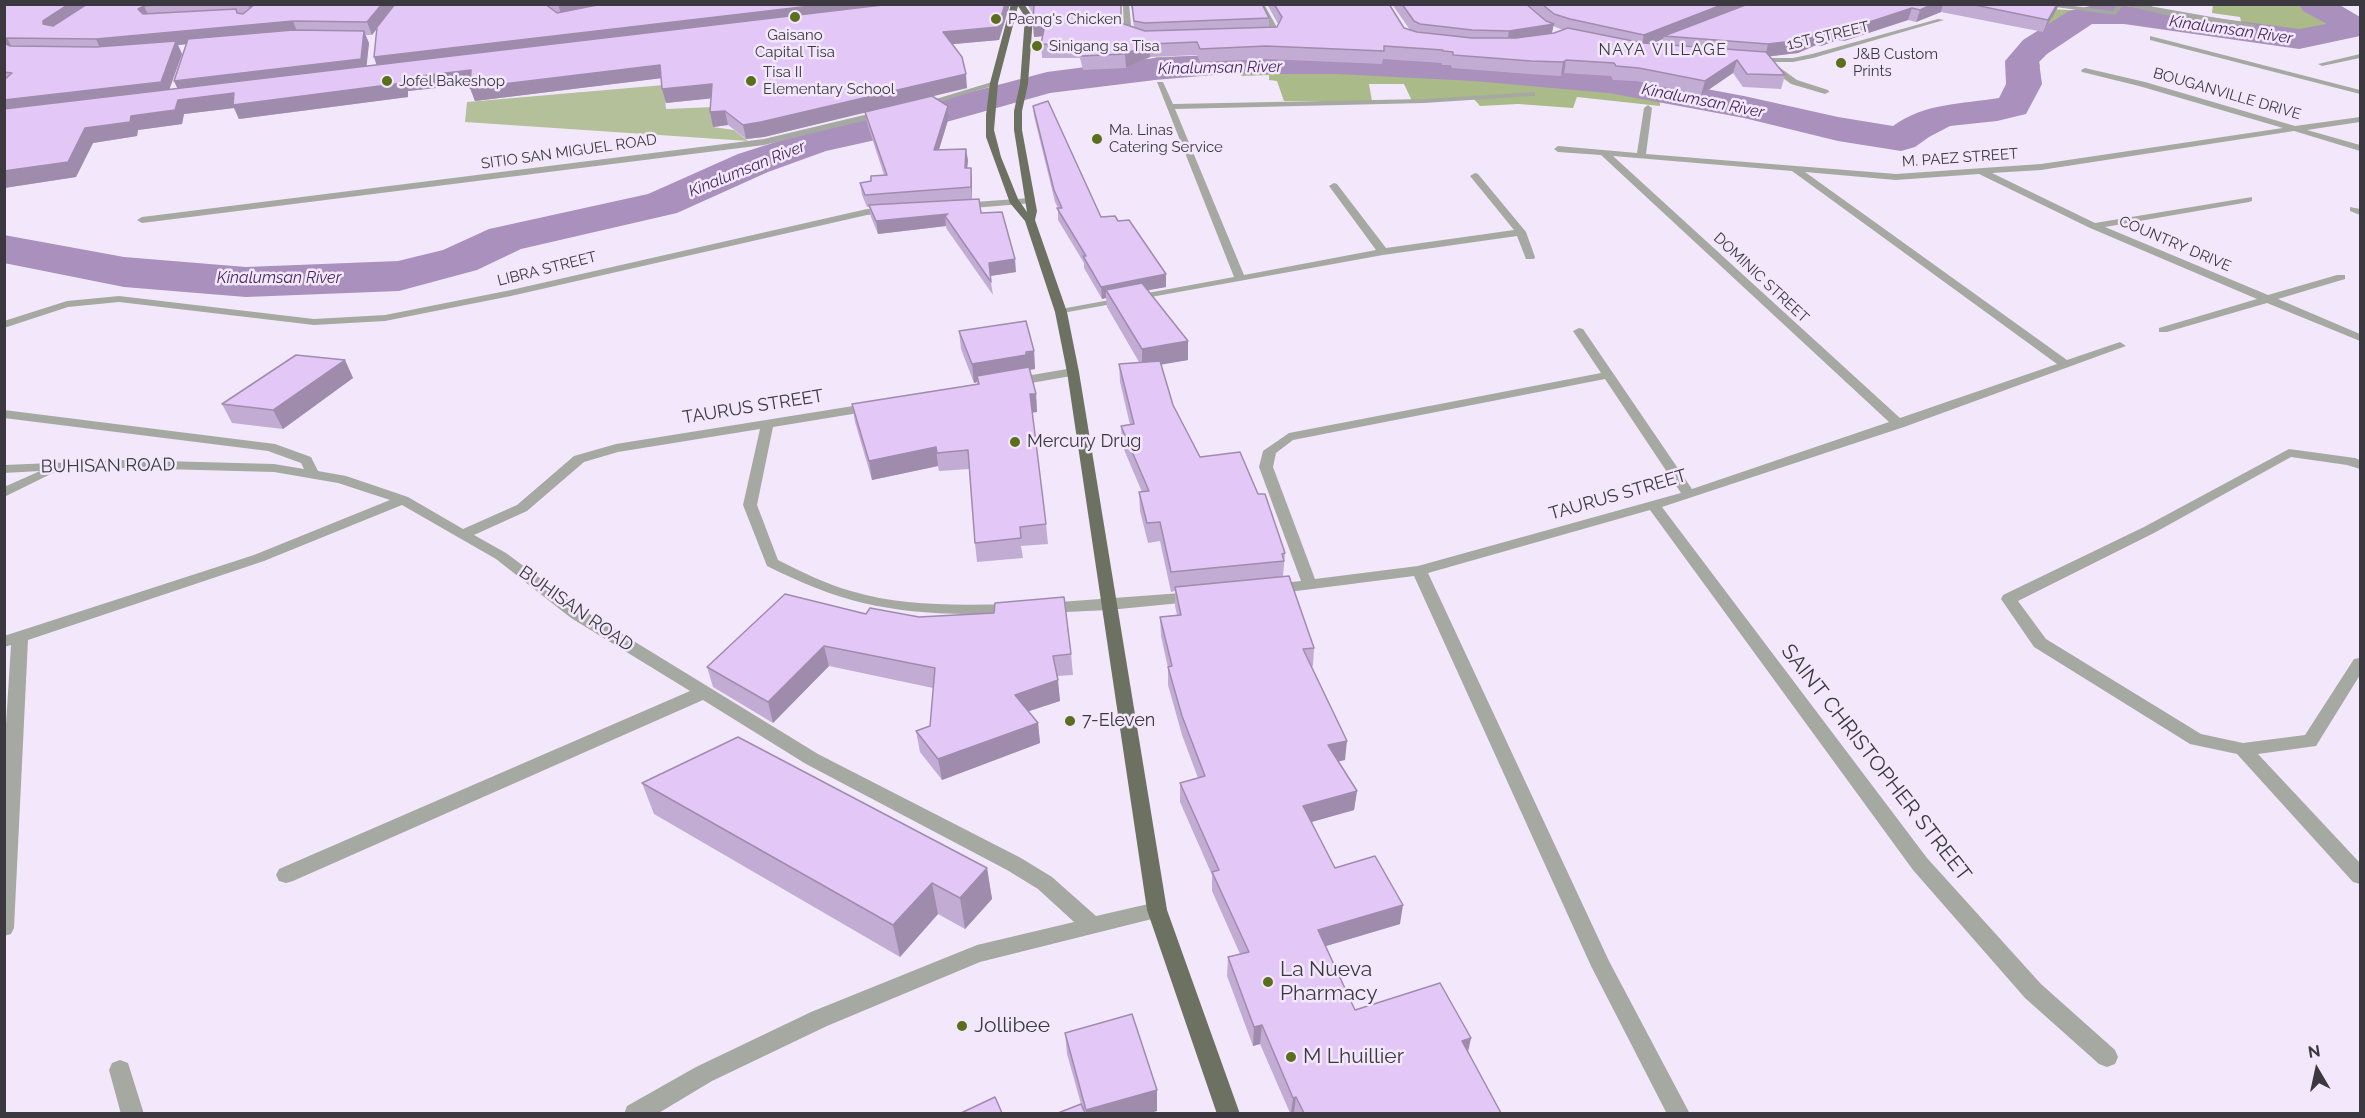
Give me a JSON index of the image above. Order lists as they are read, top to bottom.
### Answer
{
  "streets": {
    "street": [
      "1ST STREET",
      "BOUGANVILLE DRIVE",
      "SITIO SAN MIGUEL ROAD",
      "M. PAEZ STREET",
      "COUNTRY DRIVE",
      "LIBRA STREET",
      "DOMINIC STREET",
      "TAURUS STREET",
      "BUHISAN ROAD",
      "SAINT CHRISTOPHER STREET"
    ]
  },
  "crossings": [
    ["BOUGANVILLE DRIVE", "M. PAEZ STREET"],
    ["M. PAEZ STREET", "COUNTRY DRIVE"],
    ["M. PAEZ STREET", "DOMINIC STREET"],
    ["DOMINIC STREET", "TAURUS STREET"],
    ["TAURUS STREET", "BUHISAN ROAD"],
    ["TAURUS STREET", "SAINT CHRISTOPHER STREET"]
  ],
  "districts": ["NAYA VILLAGE"],
  "water": ["Kinalumsan River"],
  "places": [
    "Gaisano Capital Tisa",
    "Paeng's Chicken",
    "Sinigang sa Tisa",
    "J&B Custom Prints",
    "Jofel Bakeshop",
    "Tisa II Elementary School",
    "Ma. Linas Catering Service",
    "Mercury Drug",
    "7-Eleven",
    "La Nueva Pharmacy",
    "Jollibee",
    "M Lhuillier"
  ],
  "north": "top"
}
